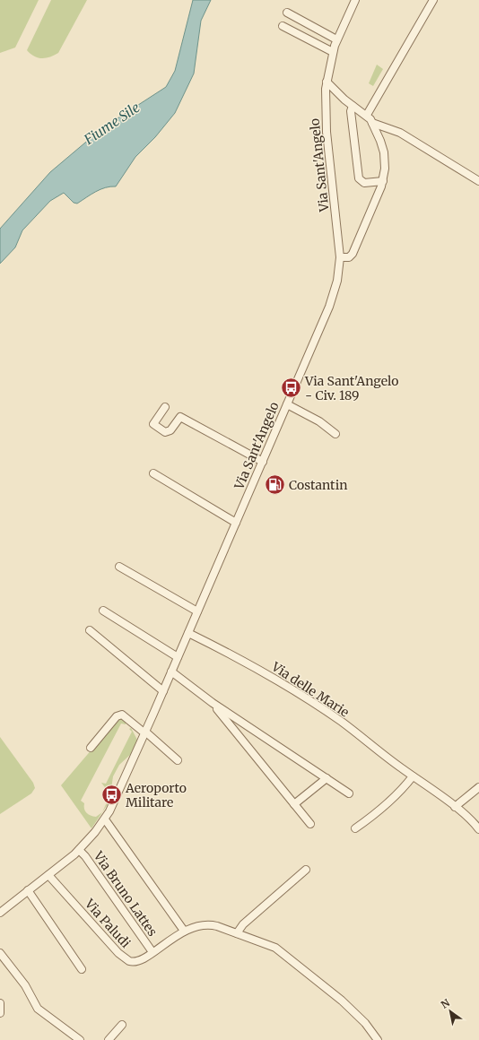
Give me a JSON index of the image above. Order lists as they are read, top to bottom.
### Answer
{
  "streets": {
    "street": [
      "Via Sant'Angelo",
      "Via delle Marie",
      "Via Bruno Lattes",
      "Via Paludi"
    ]
  },
  "crossings": [
    ["Via Sant'Angelo", "Via delle Marie"],
    ["Via Sant'Angelo", "Via Bruno Lattes"],
    ["Via Sant'Angelo", "Via Paludi"],
    ["Via Bruno Lattes", "Via Paludi"]
  ],
  "water": ["Fiume Sile"],
  "places": {
    "bus stop": ["Via Sant'Angelo - Civ. 189", "Aeroporto Militare"],
    "fuel station": ["Costantin"]
  },
  "north": "top left"
}
